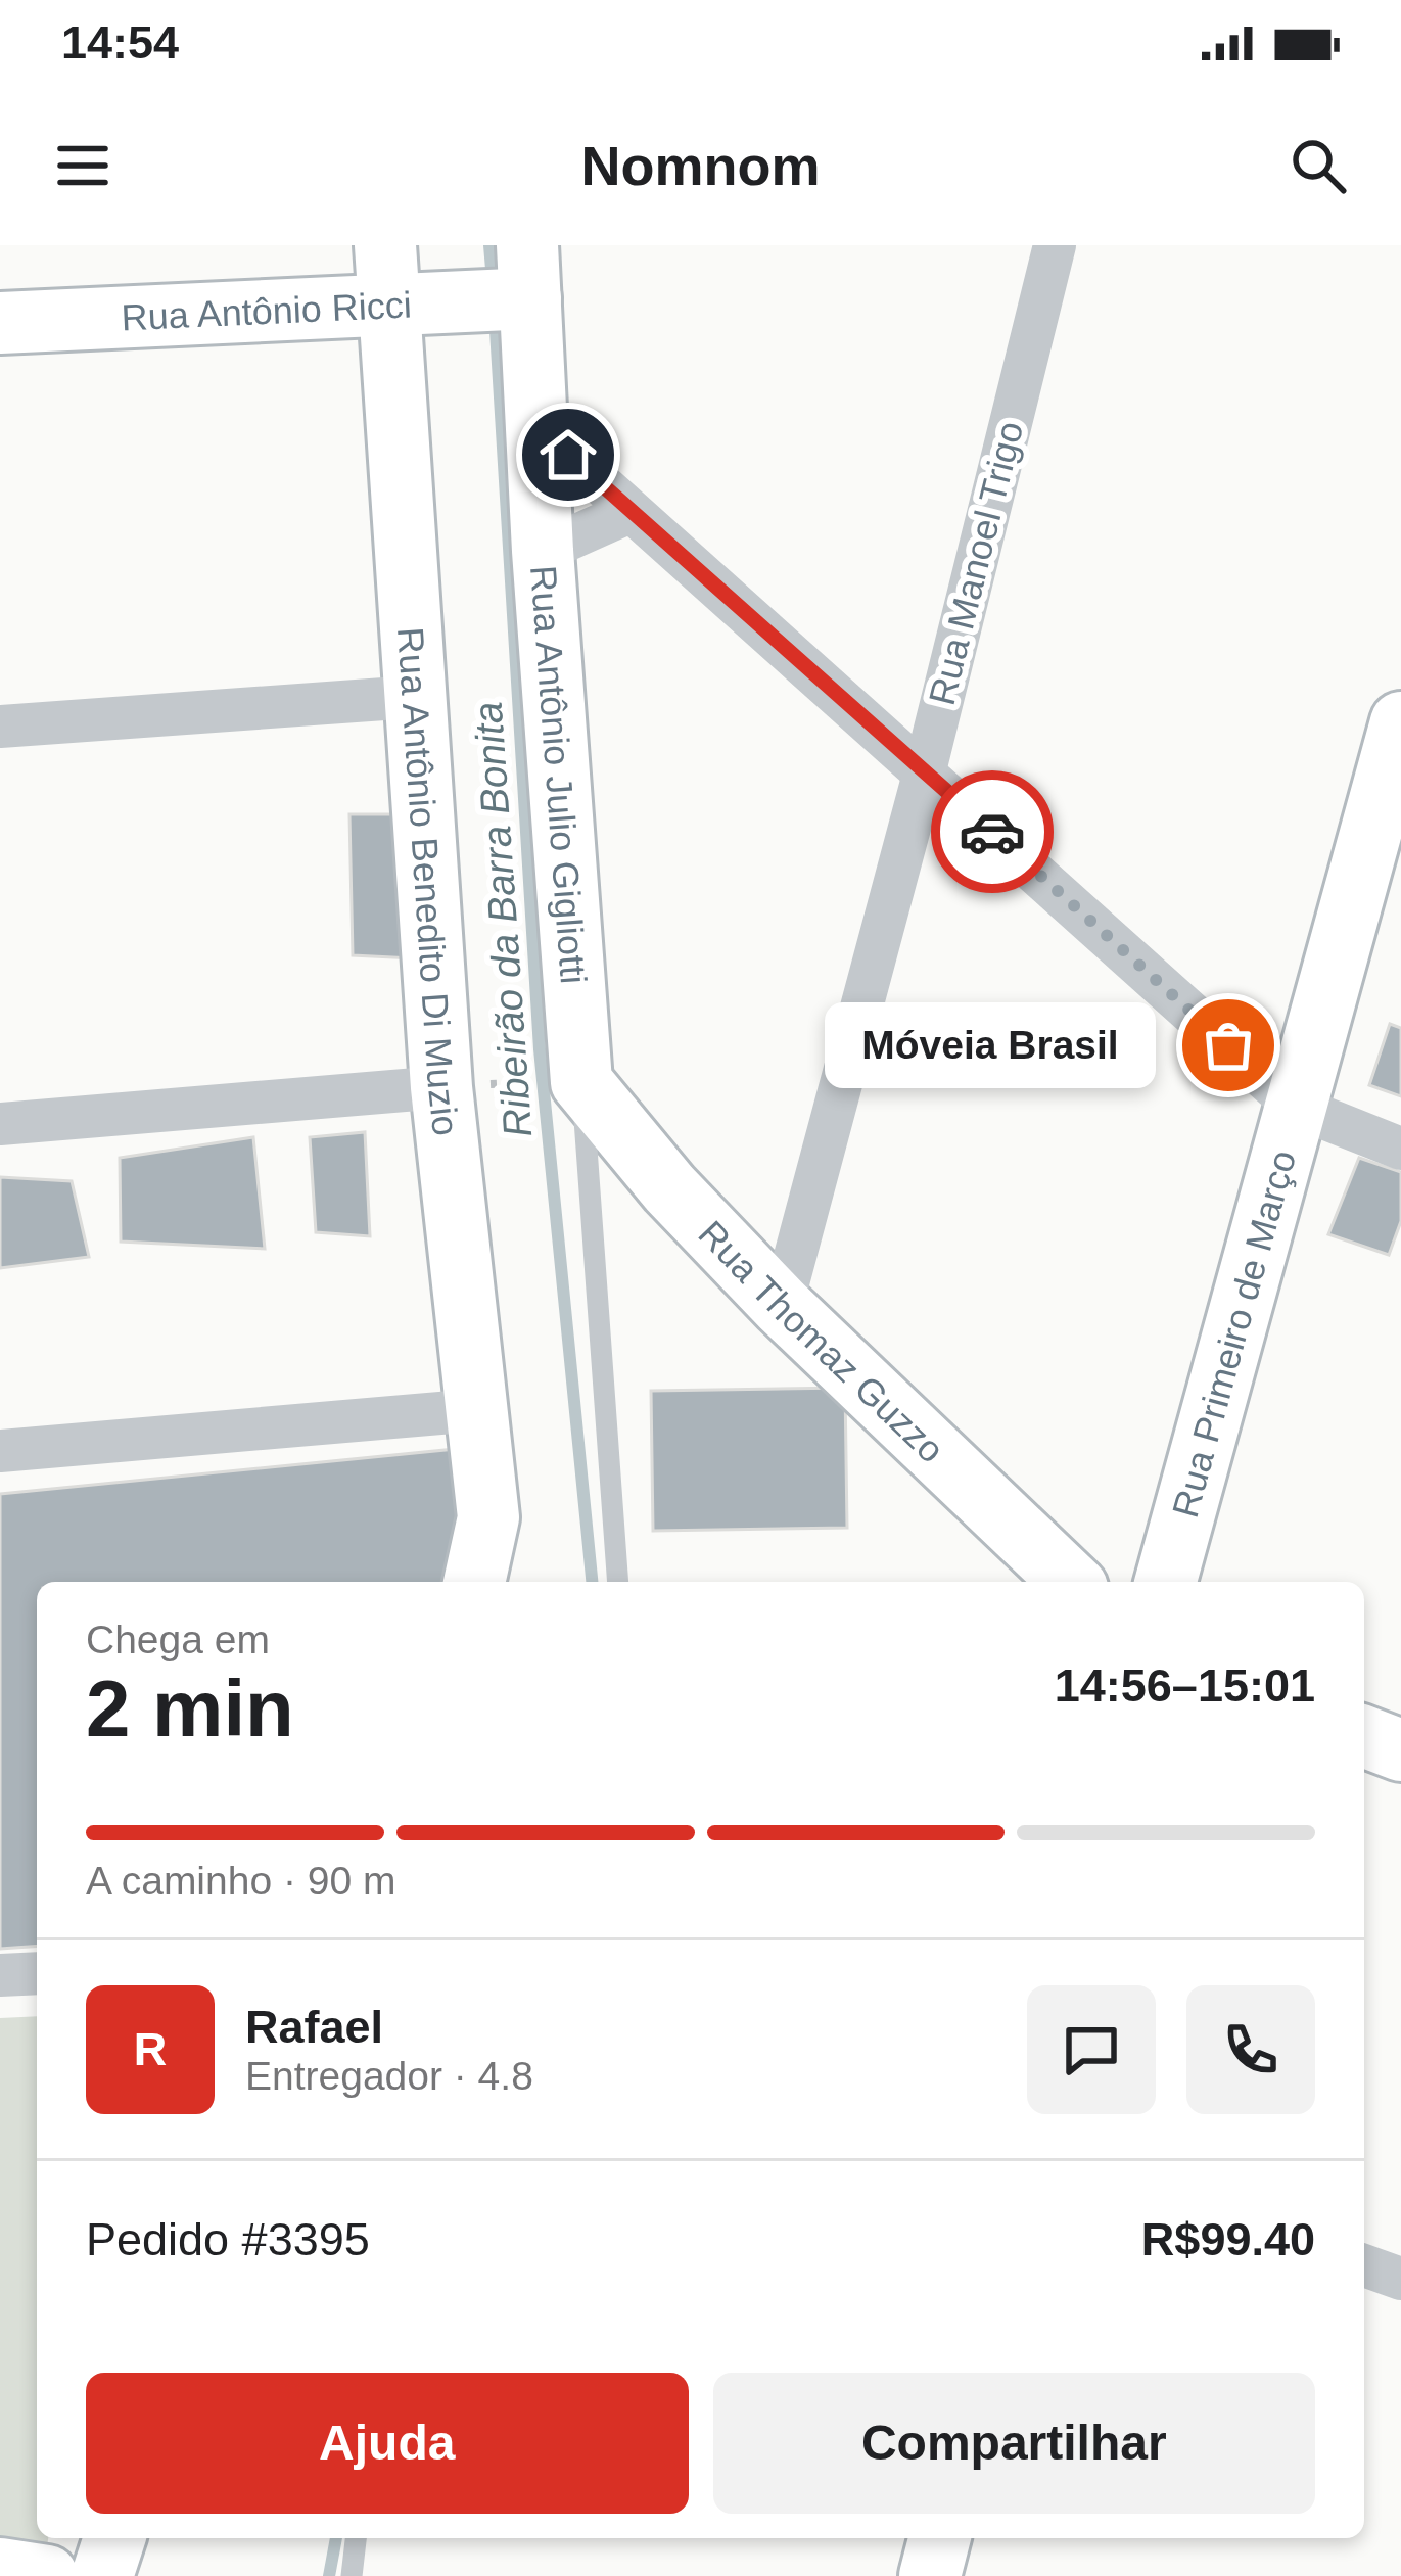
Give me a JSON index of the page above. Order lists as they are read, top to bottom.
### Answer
{
  "streets": {
    "street": [
      "Rua Antônio Ricci",
      "Rua Manoel Trigo",
      "Rua Antônio Julio Gigliotti",
      "Rua Antônio Benedito Di Muzio",
      "Rua Primeiro de Março",
      "Rua Thomaz Guzzo"
    ]
  },
  "crossings": [
    ["Rua Antônio Ricci", "Rua Antônio Julio Gigliotti"],
    ["Rua Antônio Ricci", "Rua Antônio Benedito Di Muzio"],
    ["Rua Manoel Trigo", "Rua Thomaz Guzzo"],
    ["Rua Antônio Julio Gigliotti", "Rua Thomaz Guzzo"]
  ],
  "water": ["Ribeirão da Barra Bonita"],
  "places": ["Móveia Brasil"],
  "page": {
    "status": "14:54",
    "header": "Nomnom",
    "bubble": "Móveia Brasil",
    "heading": ["2 min", "Chega em", "14:56–15:01"],
    "panel": [
      "Rafael",
      "Entregador · 4.8",
      "Pedido #3395",
      "R$99.40"
    ],
    "bar": "A caminho · 90 m",
    "round": "R",
    "buttons": ["Ajuda", "Compartilhar"]
  }
}
